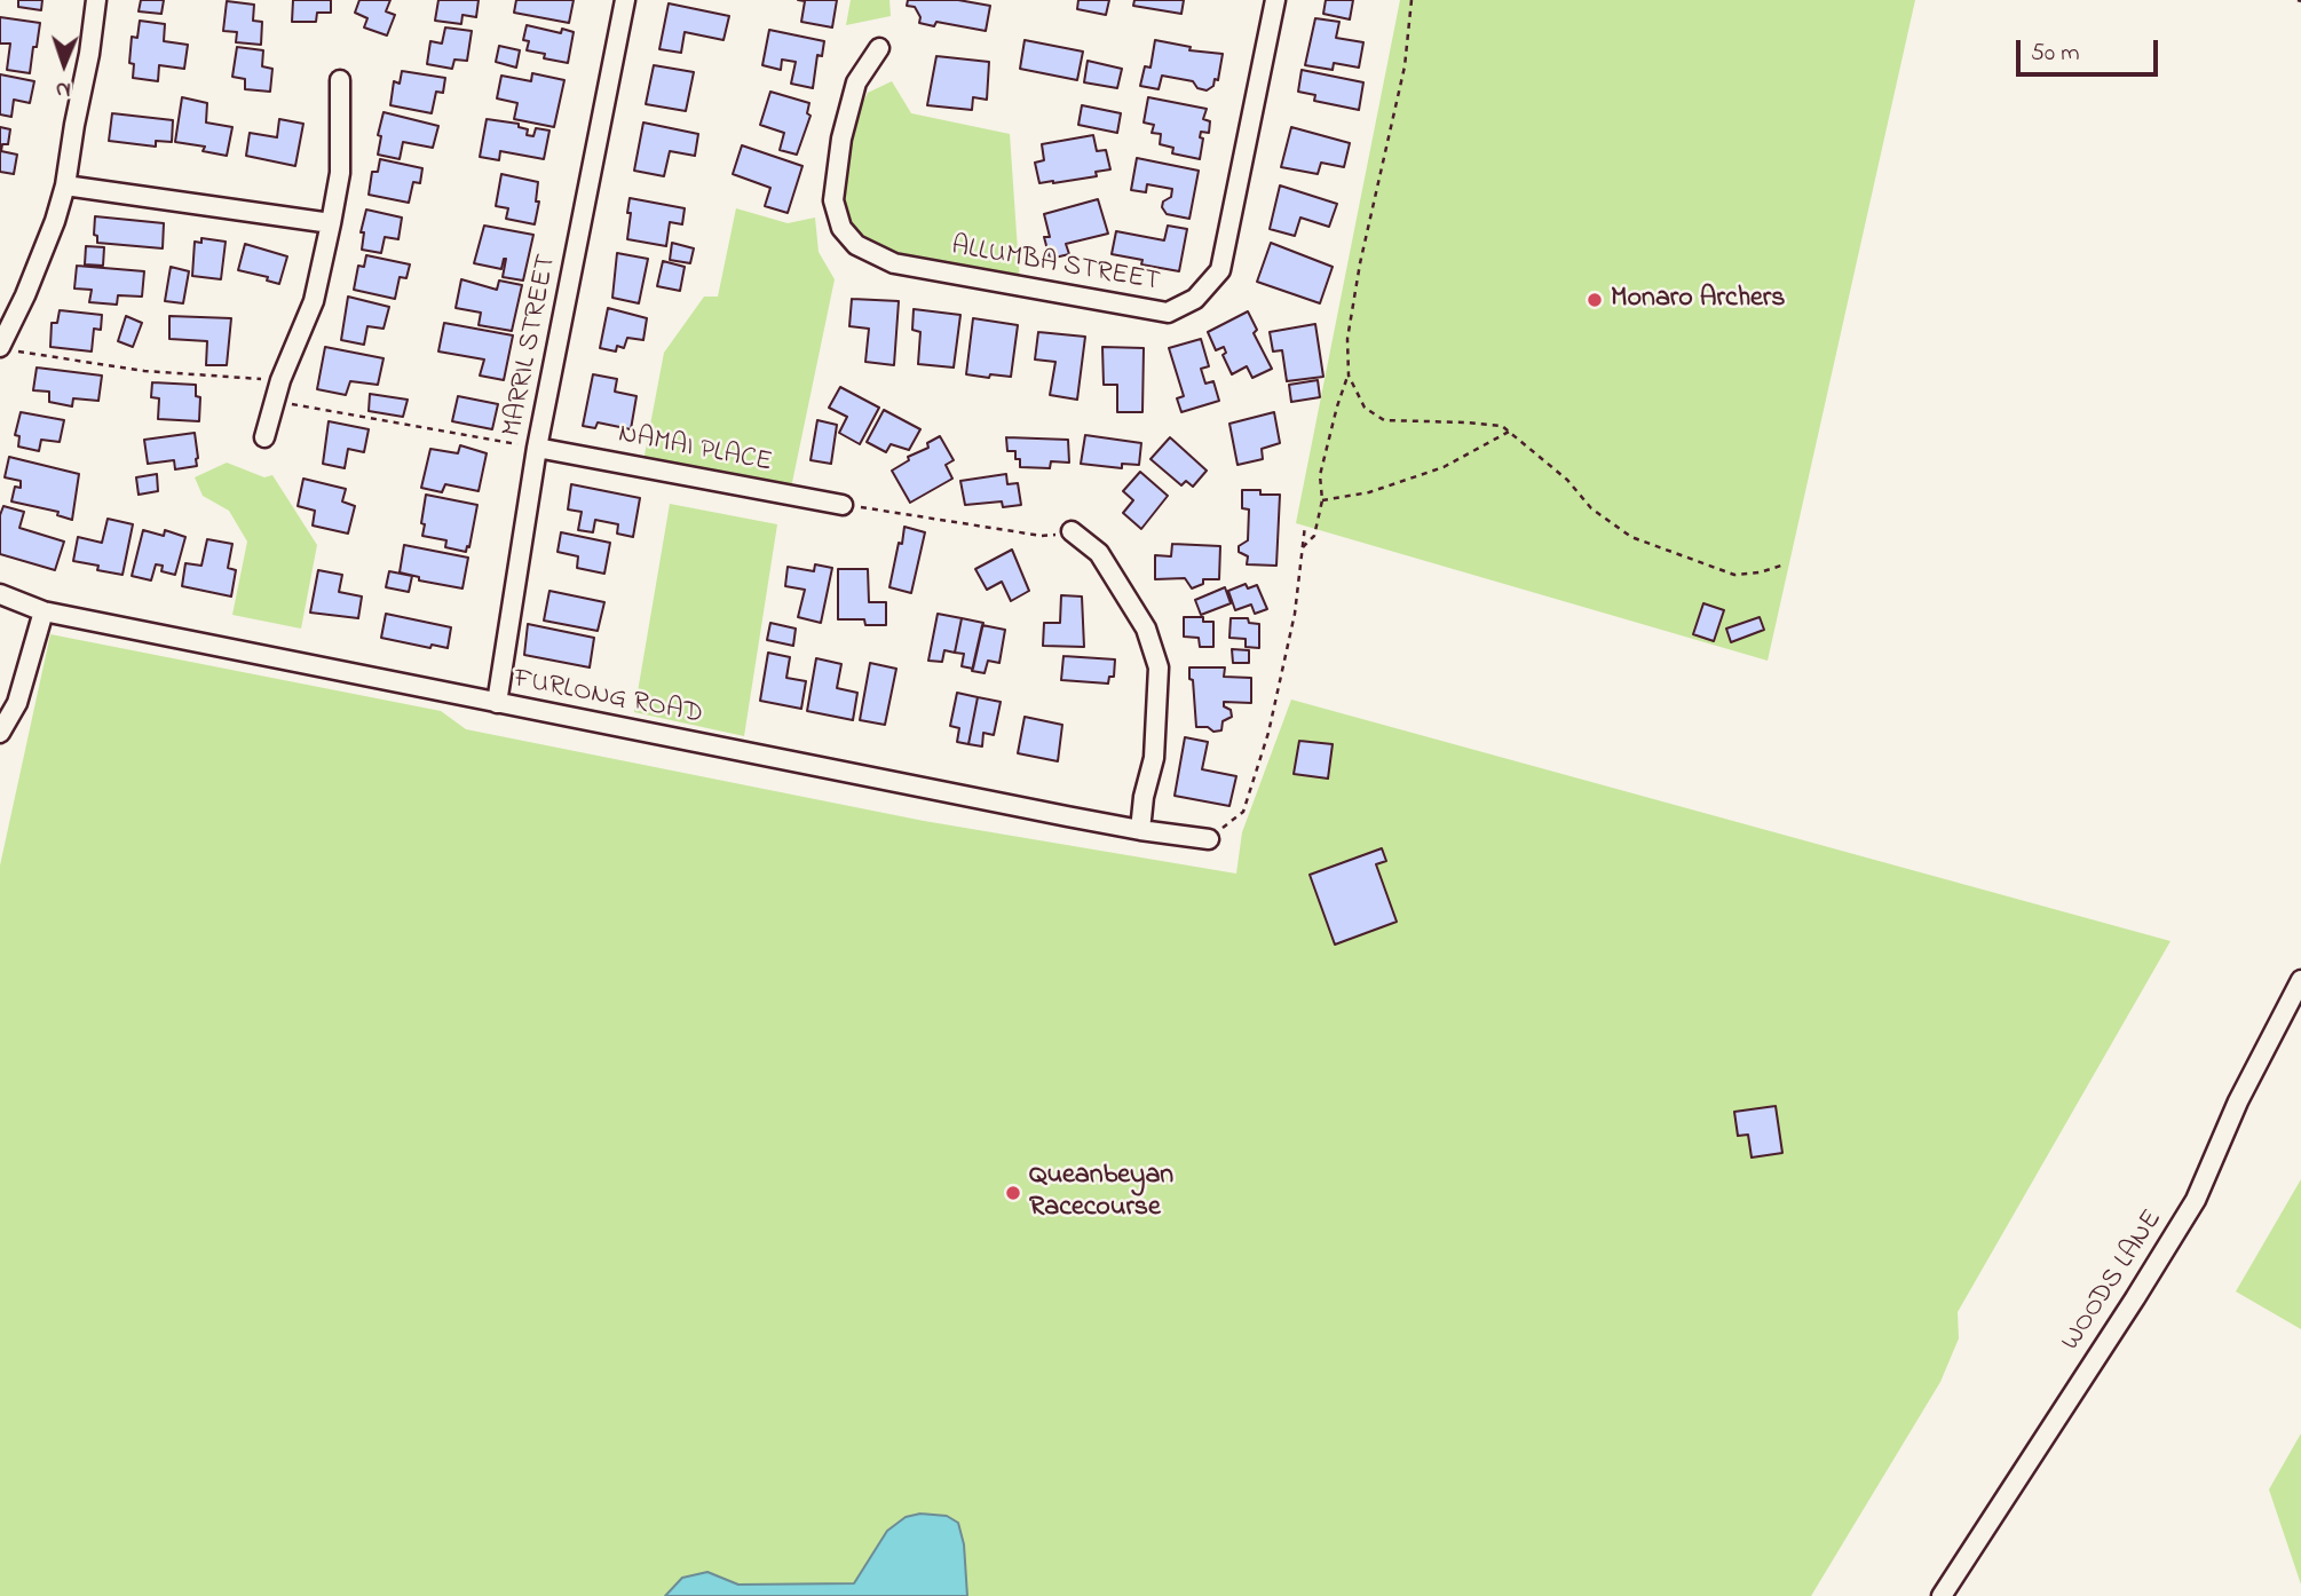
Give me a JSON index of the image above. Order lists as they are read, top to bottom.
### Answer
{
  "streets": {
    "street": [
      "ALLUMBA STREET",
      "MARRIL STREET",
      "NAMAI PLACE",
      "FURLONG ROAD",
      "WOODS LANE"
    ]
  },
  "crossings": [
    ["MARRIL STREET", "NAMAI PLACE"],
    ["MARRIL STREET", "FURLONG ROAD"]
  ],
  "places": ["Monaro Archers", "Queanbeyan Racecourse"],
  "scale_bar": "50 m",
  "north": "bottom"
}
